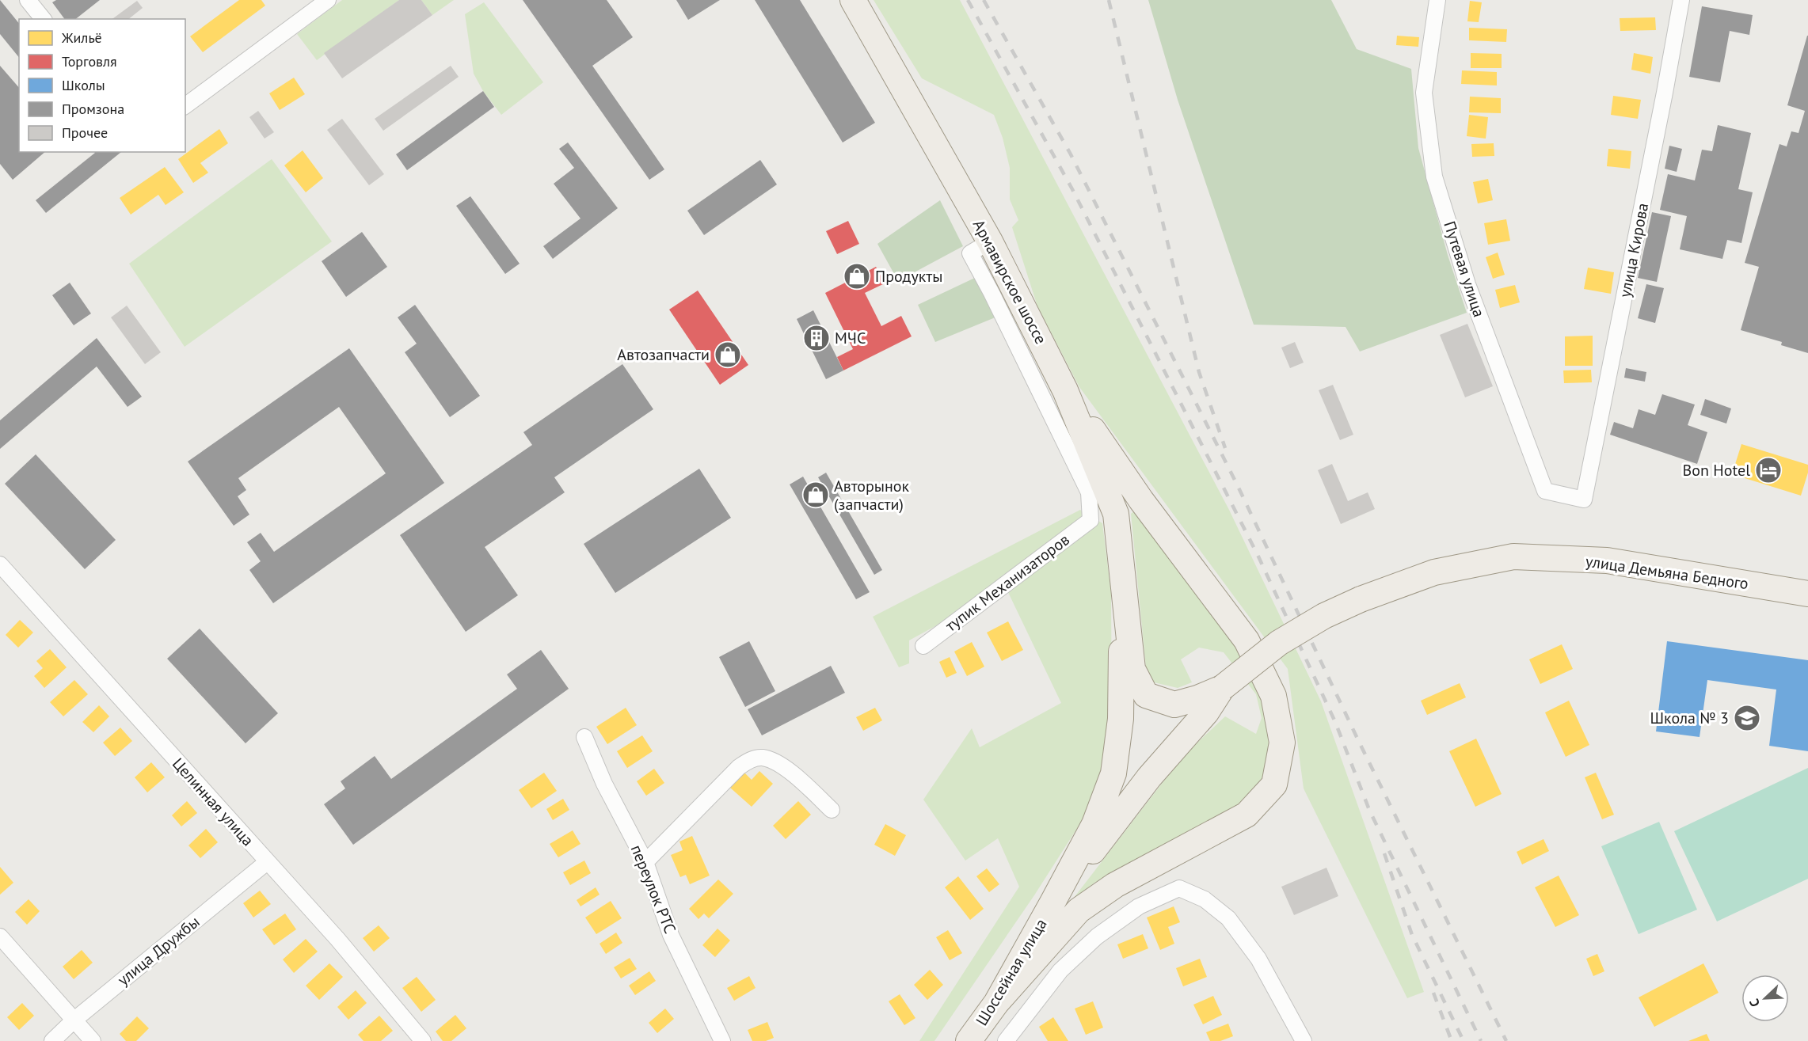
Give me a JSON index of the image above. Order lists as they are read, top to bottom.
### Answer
{
  "streets": {
    "main road": ["Армавирское шоссе", "улица Демьяна Бедного", "Шоссейная улица"],
    "street": [
      "улица Кирова",
      "Путевая улица",
      "тупик Механизаторов",
      "Целинная улица",
      "переулок РТС",
      "улица Дружбы"
    ]
  },
  "crossings": [
    ["улица Кирова", "Путевая улица"],
    ["Армавирское шоссе", "тупик Механизаторов"],
    ["Целинная улица", "улица Дружбы"]
  ],
  "places": {
    "shop": ["Продукты", "Автозапчасти", "Авторынок (запчасти)"],
    "building": ["МЧС"],
    "hotel": ["Bon Hotel"],
    "school or university": ["Школа № 3"]
  },
  "legend": [
    "Жильё",
    "Торговля",
    "Школы",
    "Промзона",
    "Прочее"
  ],
  "north": "bottom left"
}
